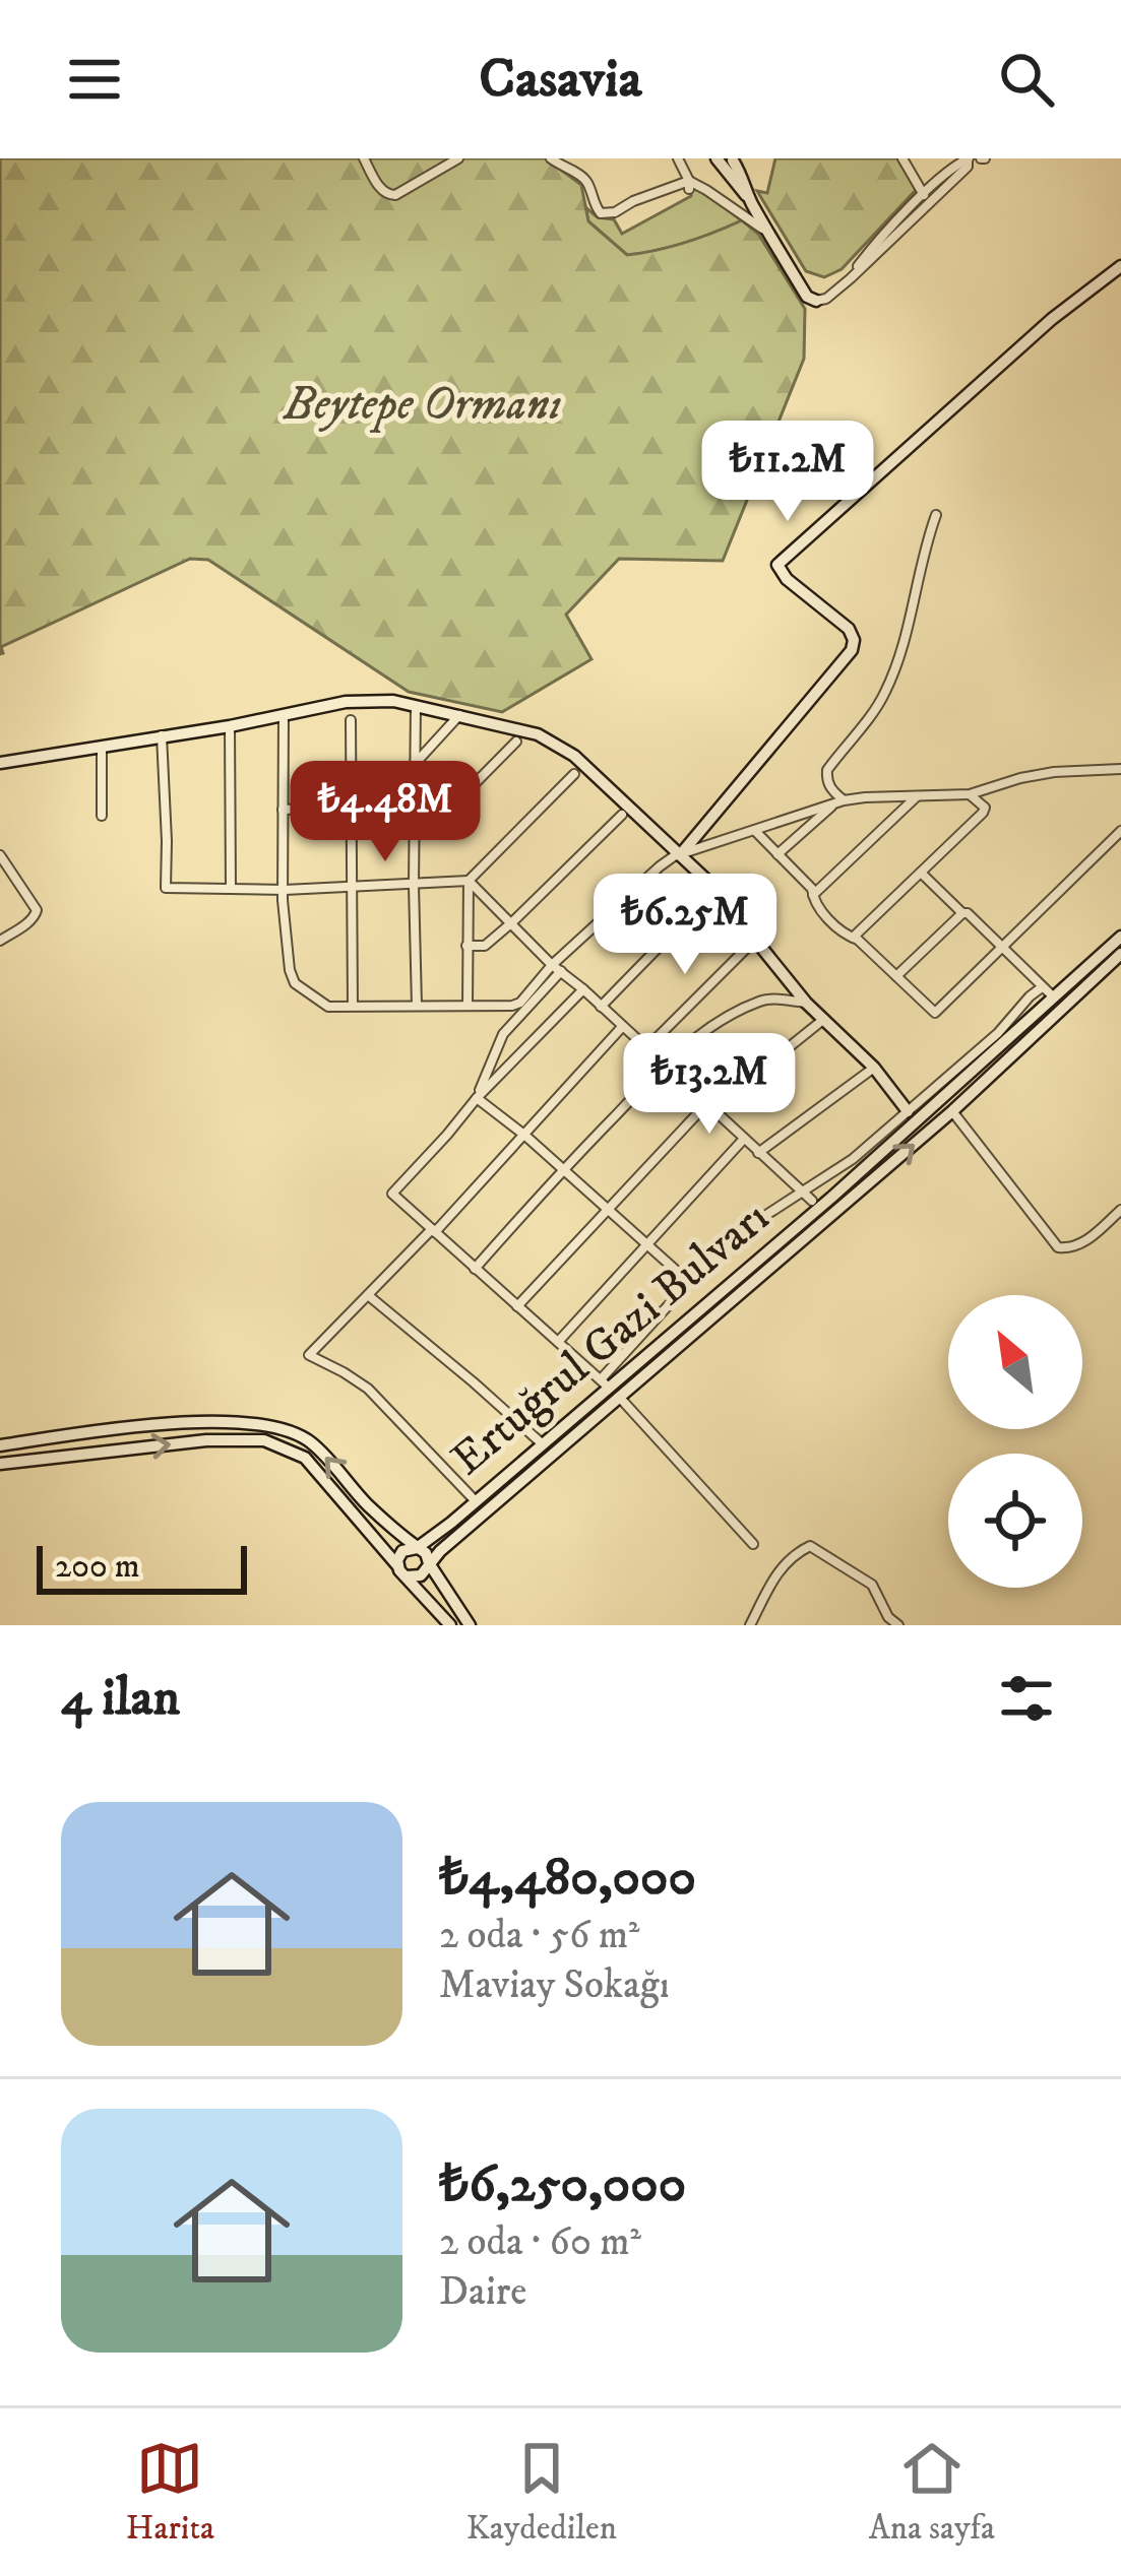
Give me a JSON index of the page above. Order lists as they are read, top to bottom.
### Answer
{
  "streets": {
    "main road": ["Ertuğrul Gazi Bulvarı"]
  },
  "parks": ["Beytepe Ormanı"],
  "scale_bar": "200 m",
  "north": "top left",
  "page": {
    "header": "Casavia",
    "price": [
      "₺11.2M",
      "₺4.48M",
      "₺6.25M",
      "₺13.2M"
    ],
    "scale": "200 m",
    "heading": "4 ilan",
    "list": [
      {
        "name": "₺4,480,000",
        "note": "2 oda · 56 m² · Maviay Sokağı"
      },
      {
        "name": "₺6,250,000",
        "note": "2 oda · 60 m² · Daire"
      }
    ],
    "tabs": ["Harita", "Kaydedilen", "Ana sayfa"]
  }
}
